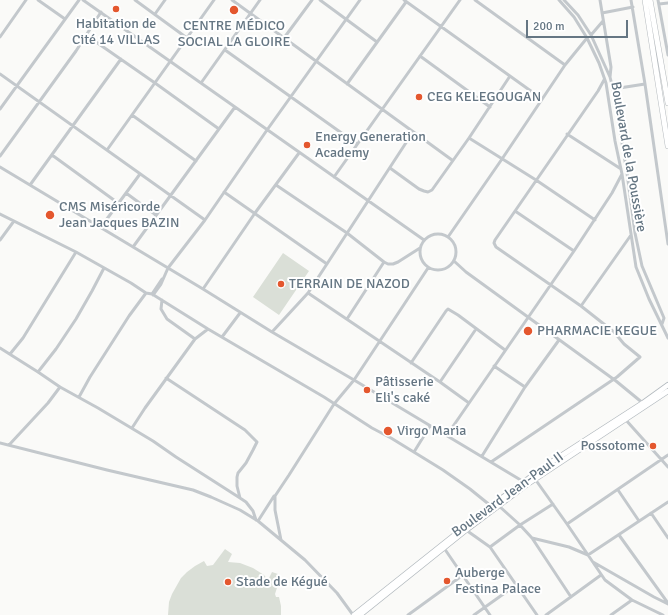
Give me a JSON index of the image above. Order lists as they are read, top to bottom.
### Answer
{
  "streets": {
    "main road": ["Boulevard Jean-Paul II"],
    "street": ["Boulevard de la Poussière"]
  },
  "places": [
    "Habitation de Cité 14 VILLAS",
    "CENTRE MÉDICO SOCIAL LA GLOIRE",
    "CEG KELEGOUGAN",
    "Energy Generation Academy",
    "CMS Miséricorde Jean Jacques BAZIN",
    "TERRAIN DE NAZOD",
    "PHARMACIE KEGUE",
    "Pâtisserie Eli's caké",
    "Virgo Maria",
    "Possotome",
    "Auberge Festina Palace",
    "Stade de Kégué"
  ],
  "scale_bar": "200 m"
}
